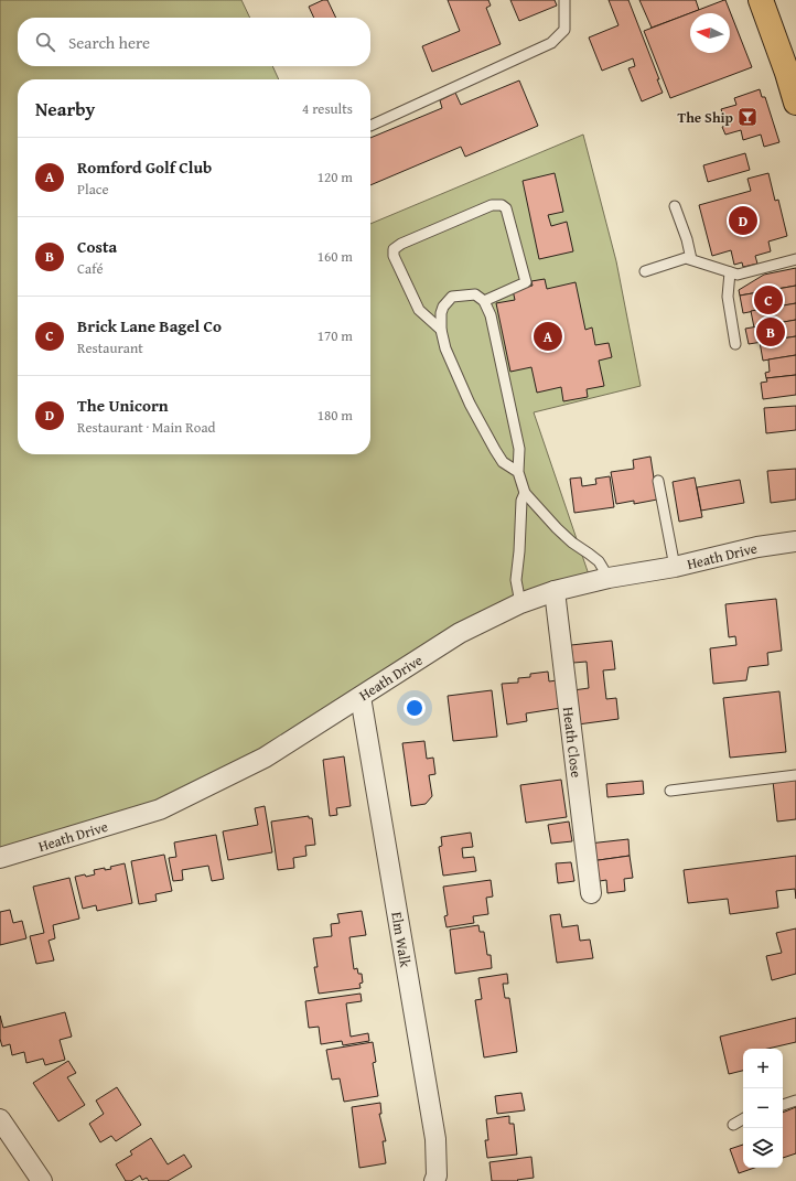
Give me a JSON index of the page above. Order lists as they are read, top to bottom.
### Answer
{
  "streets": {
    "street": ["Heath Drive", "Heath Close", "Elm Walk"]
  },
  "crossings": [
    ["Heath Drive", "Heath Close"],
    ["Heath Drive", "Elm Walk"]
  ],
  "places": {
    "bar": ["The Ship"]
  },
  "north": "left",
  "page": {
    "search": "Search here",
    "heading": ["Nearby", "4 results"],
    "list": [
      {
        "mark": "A",
        "name": "Romford Golf Club",
        "note": "Place",
        "value": "120 m"
      },
      {
        "mark": "B",
        "name": "Costa",
        "note": "Café",
        "value": "160 m"
      },
      {
        "mark": "C",
        "name": "Brick Lane Bagel Co",
        "note": "Restaurant",
        "value": "170 m"
      },
      {
        "mark": "D",
        "name": "The Unicorn",
        "note": "Restaurant · Main Road",
        "value": "180 m"
      }
    ],
    "pins": [
      "D",
      "C",
      "B",
      "A"
    ],
    "map_buttons": ["+", "−"]
  }
}
